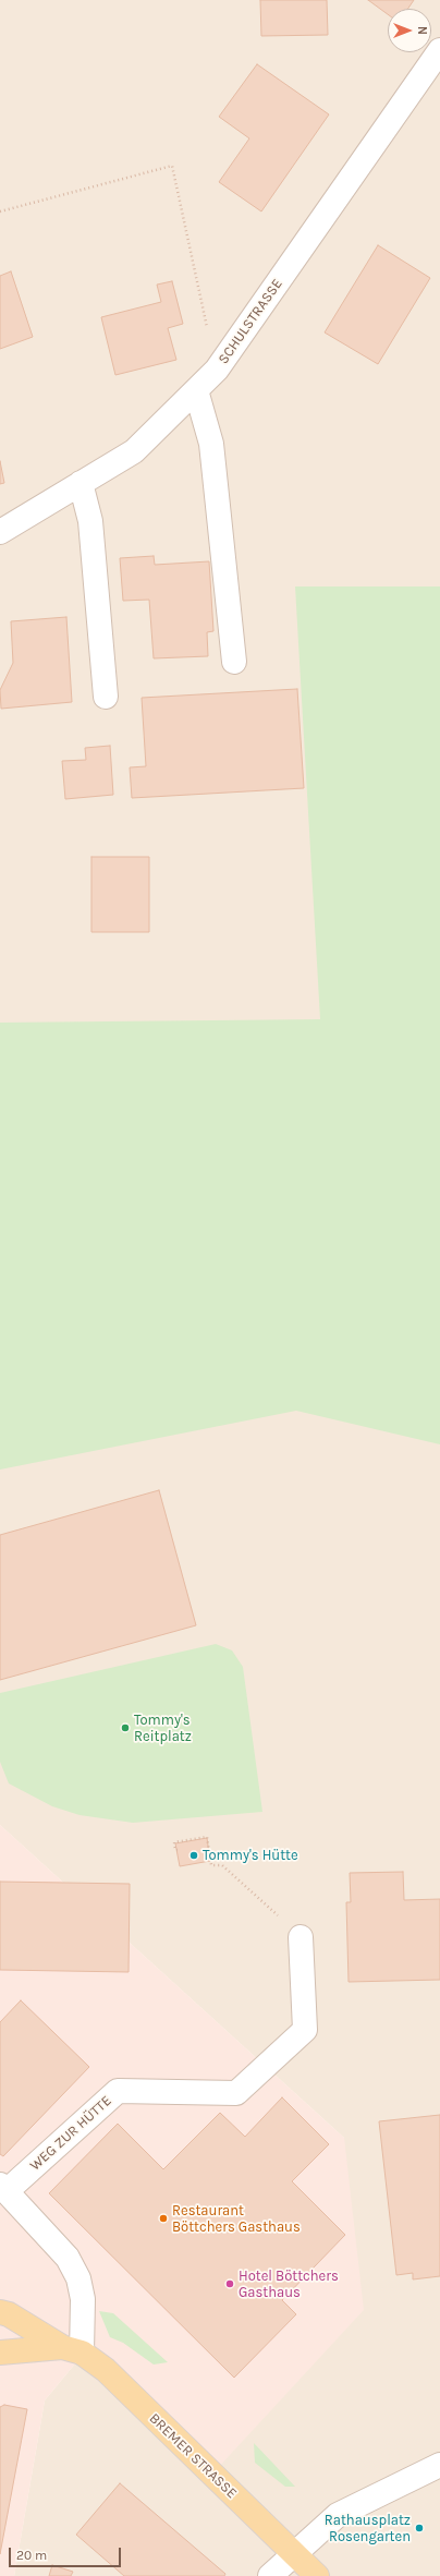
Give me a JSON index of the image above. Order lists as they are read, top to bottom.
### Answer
{
  "streets": {
    "main road": ["BREMER STRASSE"],
    "street": ["SCHULSTRASSE", "WEG ZUR HÜTTE"]
  },
  "places": [
    "Tommy's Reitplatz",
    "Tommy's Hütte",
    "Restaurant Böttchers Gasthaus",
    "Hotel Böttchers Gasthaus",
    "Rathausplatz Rosengarten"
  ],
  "scale_bar": "20 m",
  "north": "right"
}
